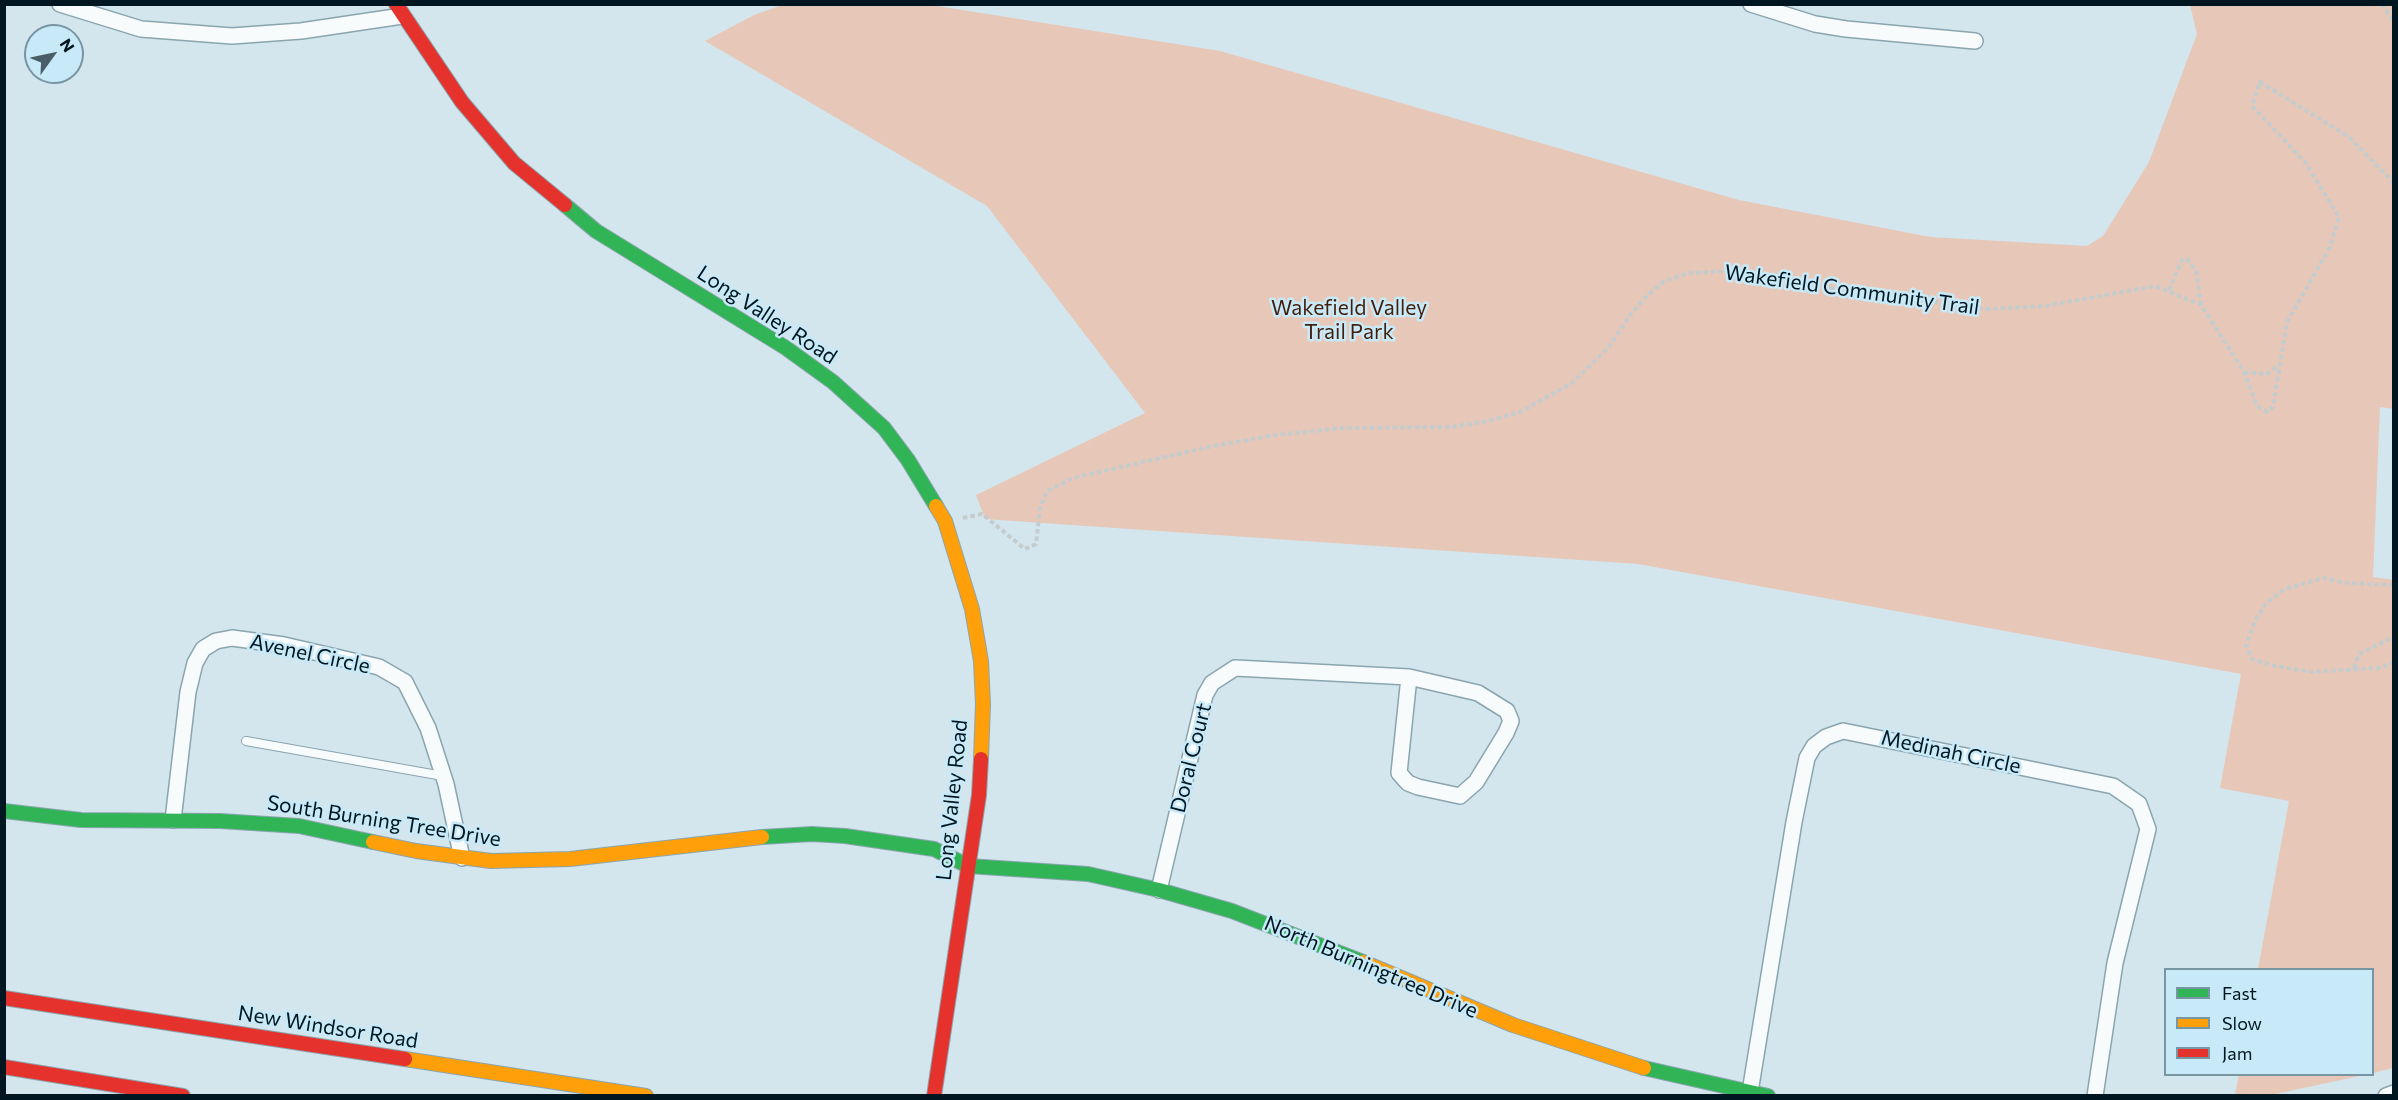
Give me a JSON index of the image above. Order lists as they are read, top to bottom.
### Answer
{
  "streets": {
    "street": [
      "Long Valley Road",
      "Avenel Circle",
      "Medinah Circle",
      "Doral Court",
      "South Burning Tree Drive",
      "North Burningtree Drive",
      "New Windsor Road"
    ],
    "path": ["Wakefield Community Trail"]
  },
  "crossings": [
    ["Wakefield Community Trail", "Long Valley Road"],
    ["Long Valley Road", "South Burning Tree Drive"],
    ["Long Valley Road", "North Burningtree Drive"],
    ["Avenel Circle", "South Burning Tree Drive"],
    ["Medinah Circle", "North Burningtree Drive"],
    ["Doral Court", "North Burningtree Drive"],
    ["South Burning Tree Drive", "North Burningtree Drive"]
  ],
  "parks": ["Wakefield Valley Trail Park"],
  "legend": ["Fast", "Slow", "Jam"],
  "north": "top right"
}
